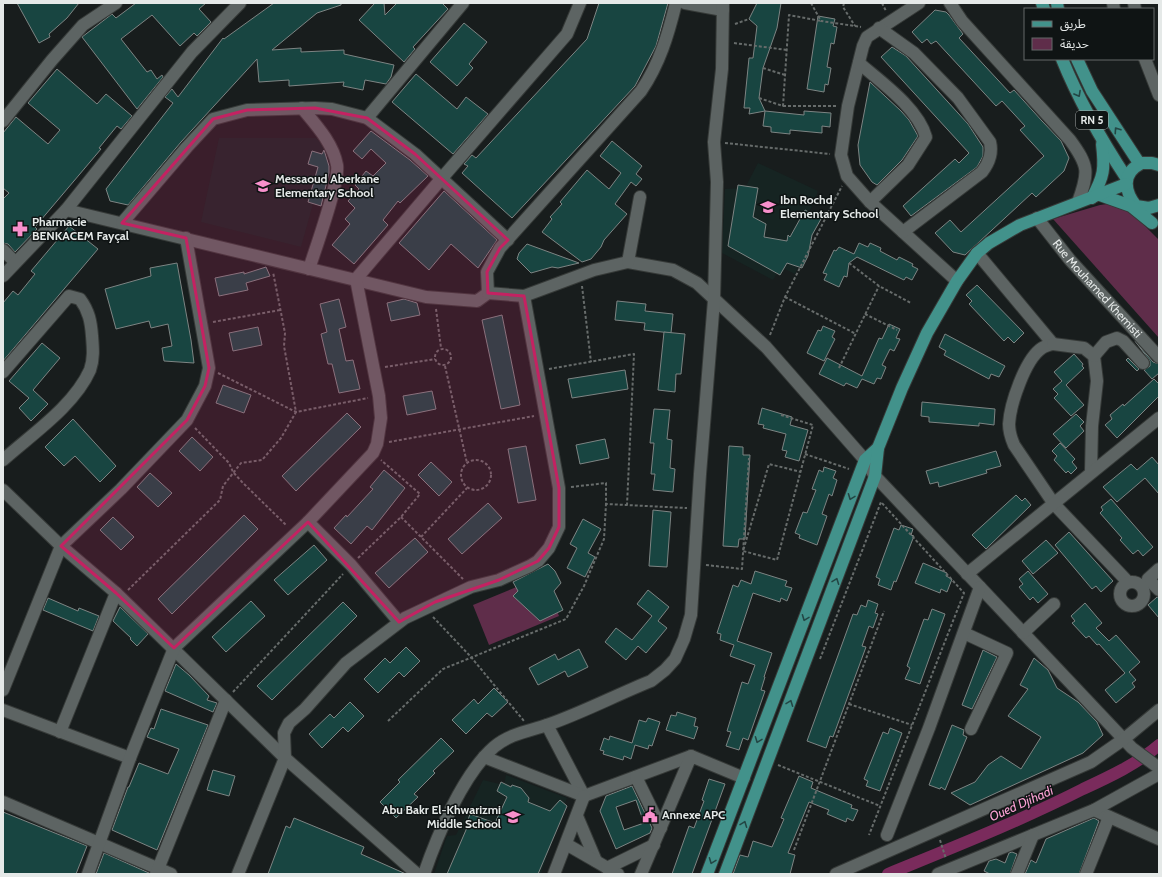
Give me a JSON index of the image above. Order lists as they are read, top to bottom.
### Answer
{
  "streets": {
    "main road": ["RN 5"],
    "street": ["Rue Mouhamed Khemisti"]
  },
  "water": ["Oued Djihadi"],
  "places": {
    "school or university": ["Messaoud Aberkane Elementary School", "Ibn Rochd Elementary School", "Abu Bakr El-Khwarizmi Middle School"],
    "pharmacy": ["Pharmacie BENKACEM Fayçal"],
    "public building": ["Annexe APC"]
  },
  "legend": ["طريق", "حديقة"]
}
